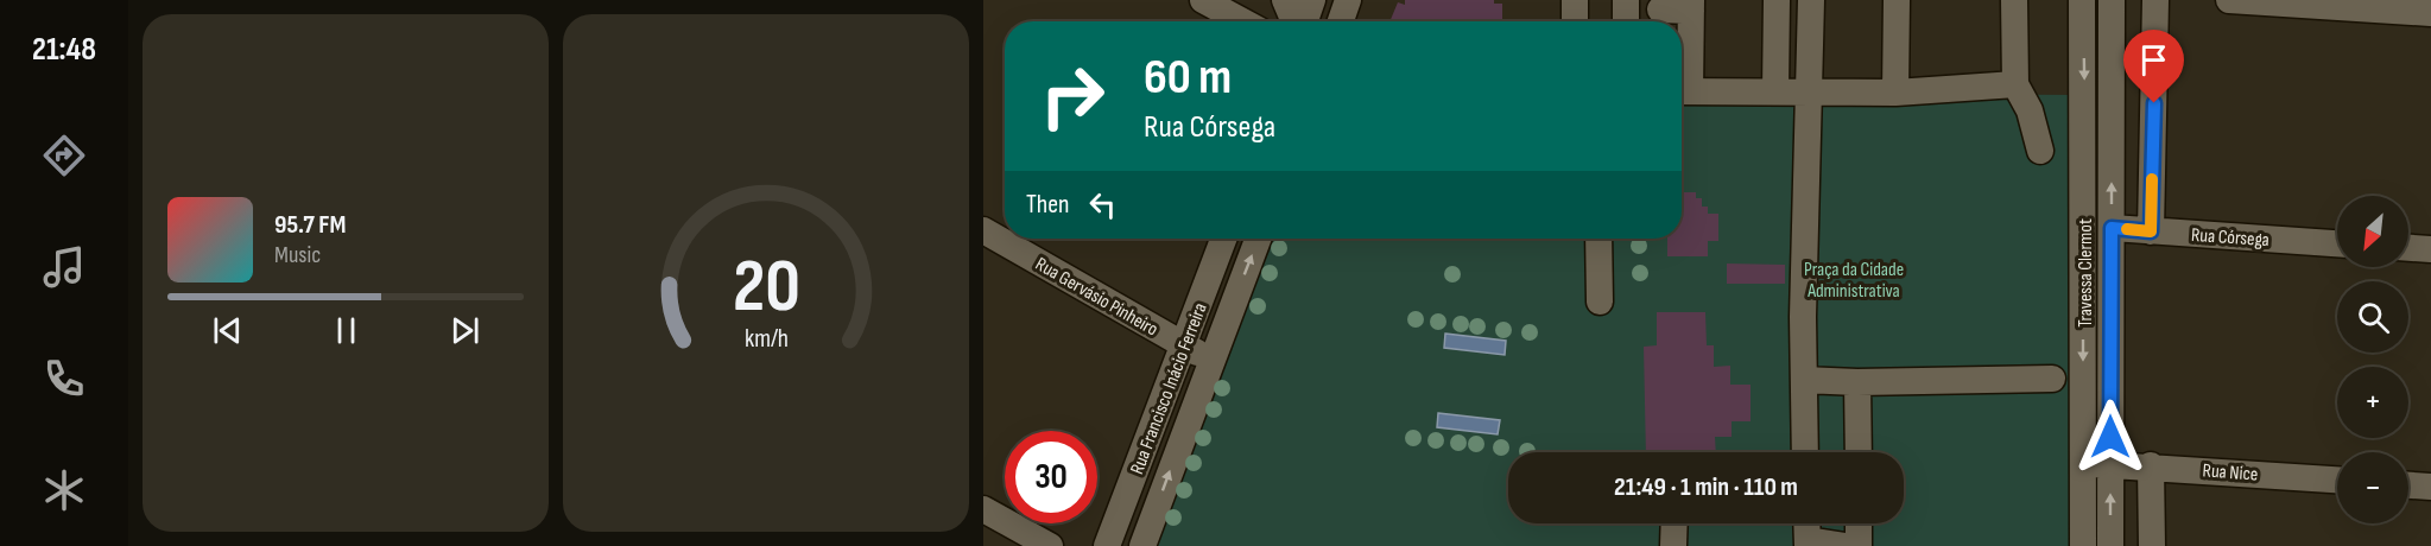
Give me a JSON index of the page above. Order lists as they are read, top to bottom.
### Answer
{
  "streets": {
    "street": [
      "Rua Córsega",
      "Travessa Clermot",
      "Rua Gervásio Pinheiro",
      "Rua Francisco Inácio Ferreira",
      "Rua Nice"
    ]
  },
  "crossings": [
    ["Travessa Clermot", "Rua Nice"],
    ["Rua Gervásio Pinheiro", "Rua Francisco Inácio Ferreira"]
  ],
  "parks": ["Praça da Cidade Administrativa"],
  "north": "bottom left",
  "page": {
    "tabs": "21:48",
    "turn": ["60 m", "Rua Córsega"],
    "then": "Then",
    "map_buttons": ["+", "−"],
    "song": ["95.7 FM", "Music"],
    "limit": "30",
    "trip": "21:49 · 1 min · 110 m",
    "gauge": ["20", "km/h"]
  }
}
